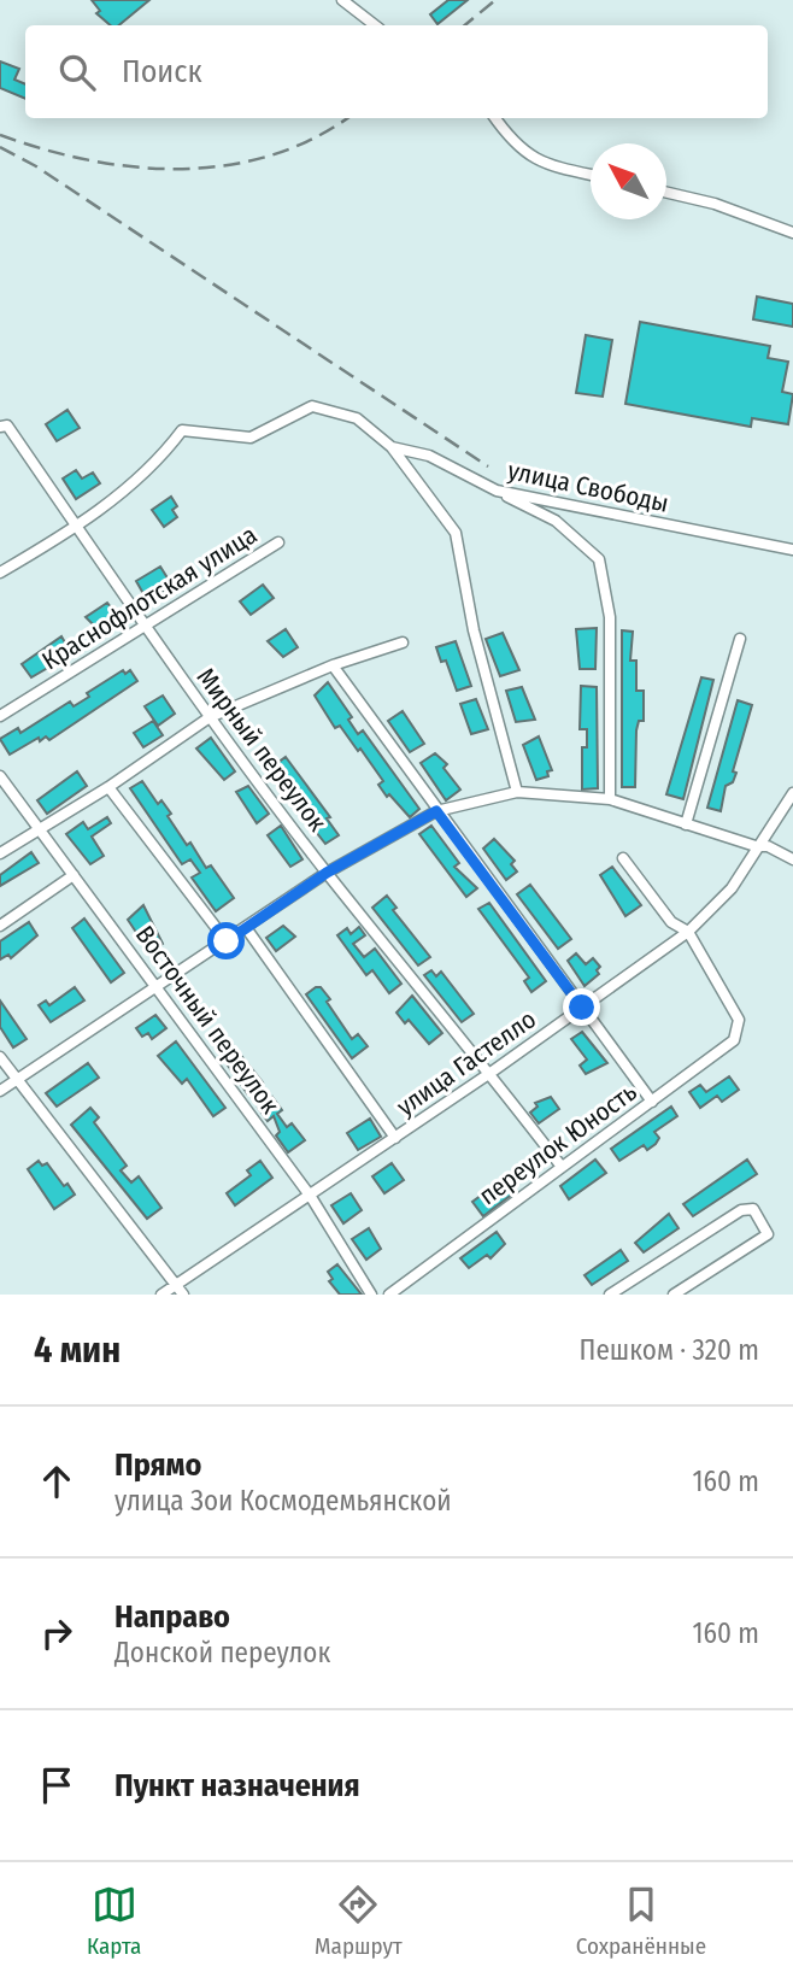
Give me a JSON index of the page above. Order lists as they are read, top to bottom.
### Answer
{
  "streets": {
    "street": [
      "улица Свободы",
      "Краснофлотская улица",
      "Мирный переулок",
      "Восточный переулок",
      "улица Гастелло",
      "переулок Юность"
    ]
  },
  "crossings": [
    ["улица Свободы", "Мирный переулок"],
    ["Краснофлотская улица", "Мирный переулок"],
    ["Мирный переулок", "улица Гастелло"],
    ["Мирный переулок", "переулок Юность"],
    ["Восточный переулок", "улица Гастелло"],
    ["улица Гастелло", "переулок Юность"]
  ],
  "north": "top left",
  "page": {
    "search": "Поиск",
    "heading": ["4 мин", "Пешком · 320 m"],
    "list": [
      ["Прямо", "улица Зои Космодемьянской", "160 m"],
      ["Направо", "Донской переулок", "160 m"],
      "Пункт назначения"
    ],
    "nav": ["Карта", "Маршрут", "Сохранённые"]
  }
}
